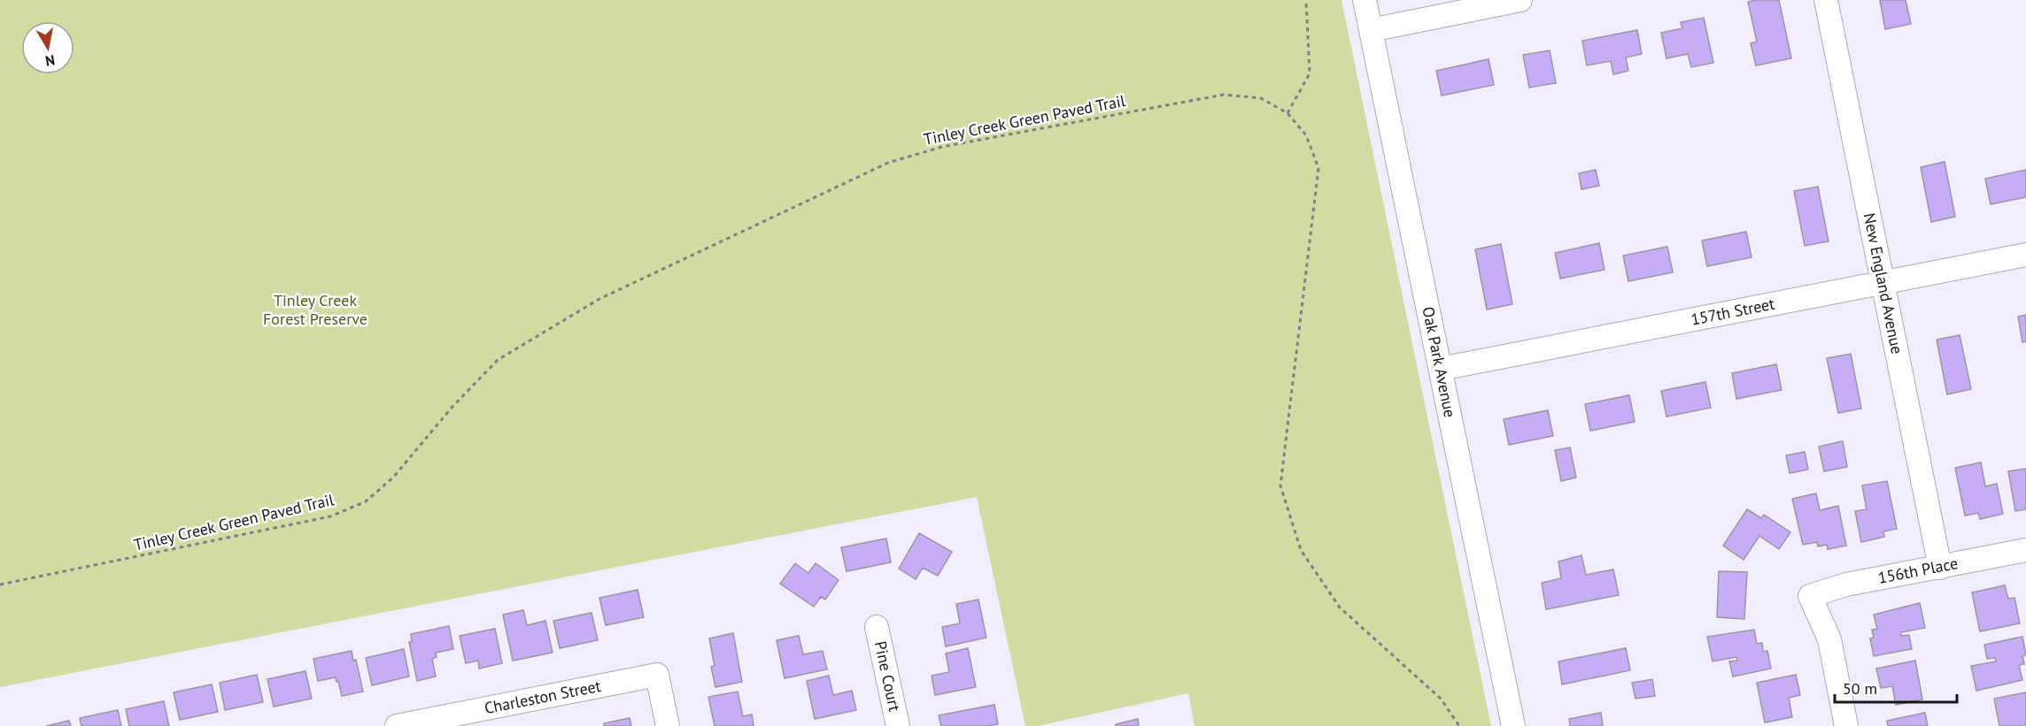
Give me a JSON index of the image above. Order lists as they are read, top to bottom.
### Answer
{
  "streets": {
    "street": [
      "New England Avenue",
      "157th Street",
      "Oak Park Avenue",
      "156th Place",
      "Pine Court",
      "Charleston Street"
    ],
    "path": ["Tinley Creek Green Paved Trail"]
  },
  "crossings": [
    ["New England Avenue", "157th Street"],
    ["New England Avenue", "156th Place"],
    ["157th Street", "Oak Park Avenue"]
  ],
  "parks": ["Tinley Creek Forest Preserve"],
  "scale_bar": "50 m",
  "north": "bottom"
}
